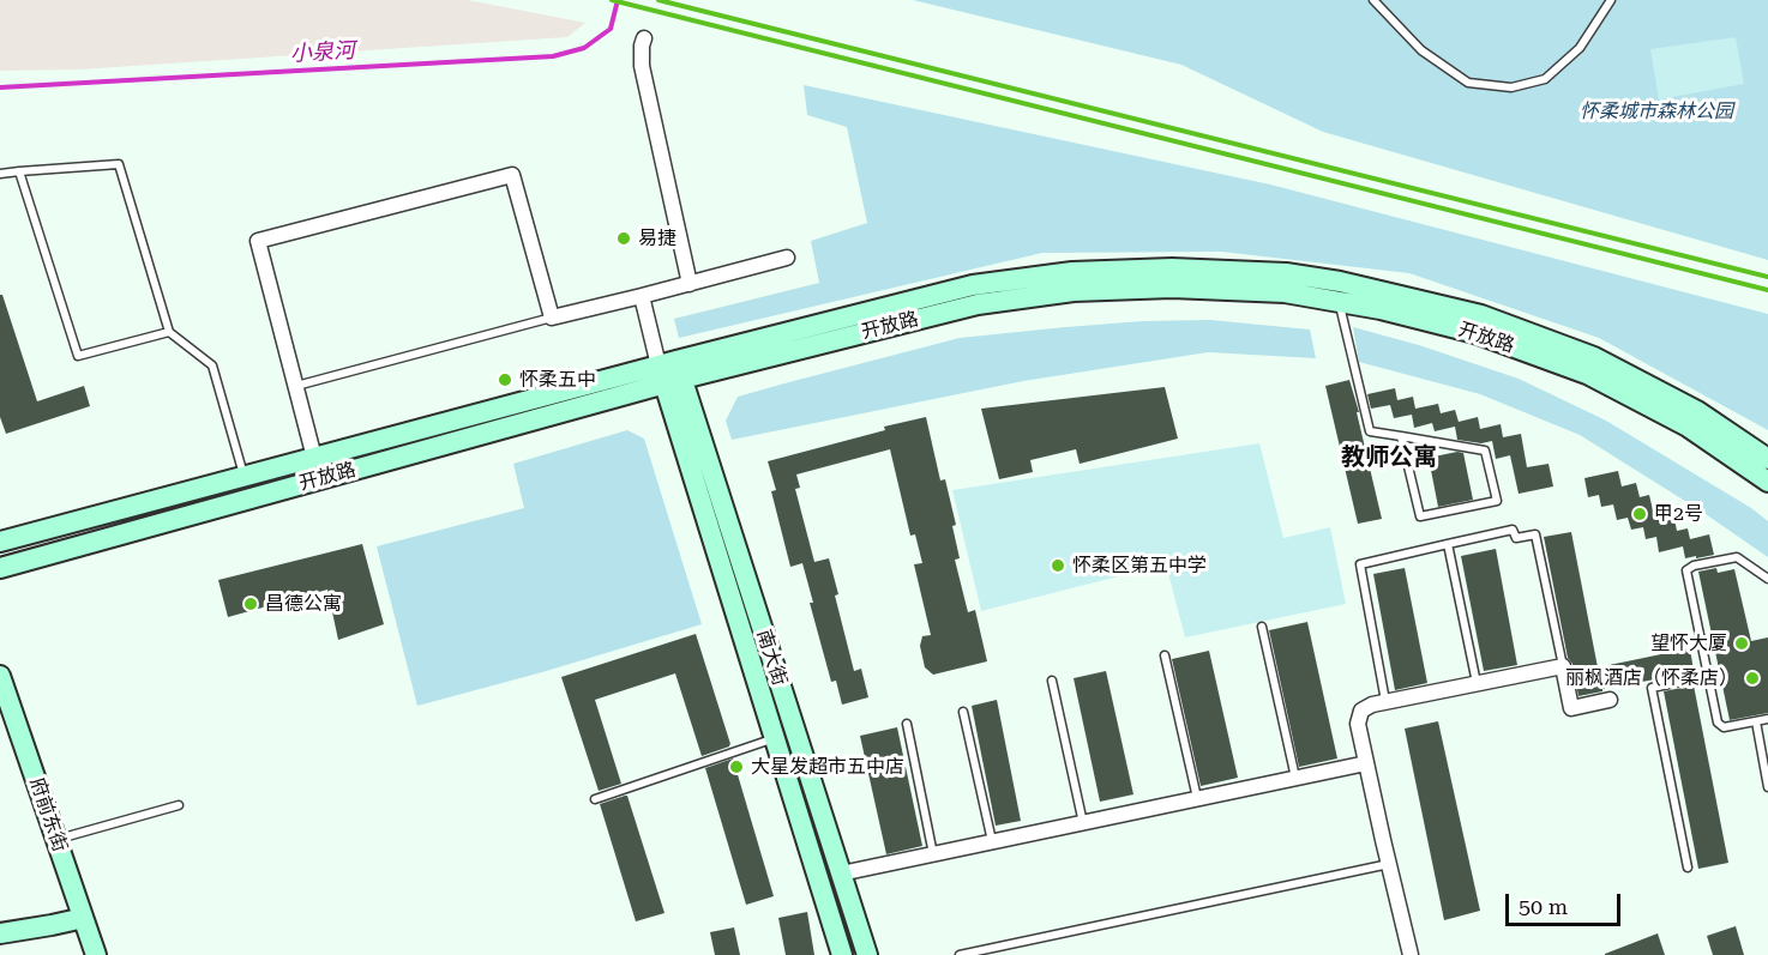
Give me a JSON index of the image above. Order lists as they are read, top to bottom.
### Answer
{
  "streets": {
    "main road": ["开放路", "南大街", "府前东街"]
  },
  "crossings": [
    ["开放路", "南大街"]
  ],
  "districts": ["教师公寓"],
  "water": ["小泉河"],
  "parks": ["怀柔城市森林公园"],
  "places": [
    "易捷",
    "怀柔五中",
    "甲2号",
    "怀柔区第五中学",
    "昌德公寓",
    "望怀大厦",
    "丽枫酒店（怀柔店）",
    "大星发超市五中店"
  ],
  "scale_bar": "50 m"
}
